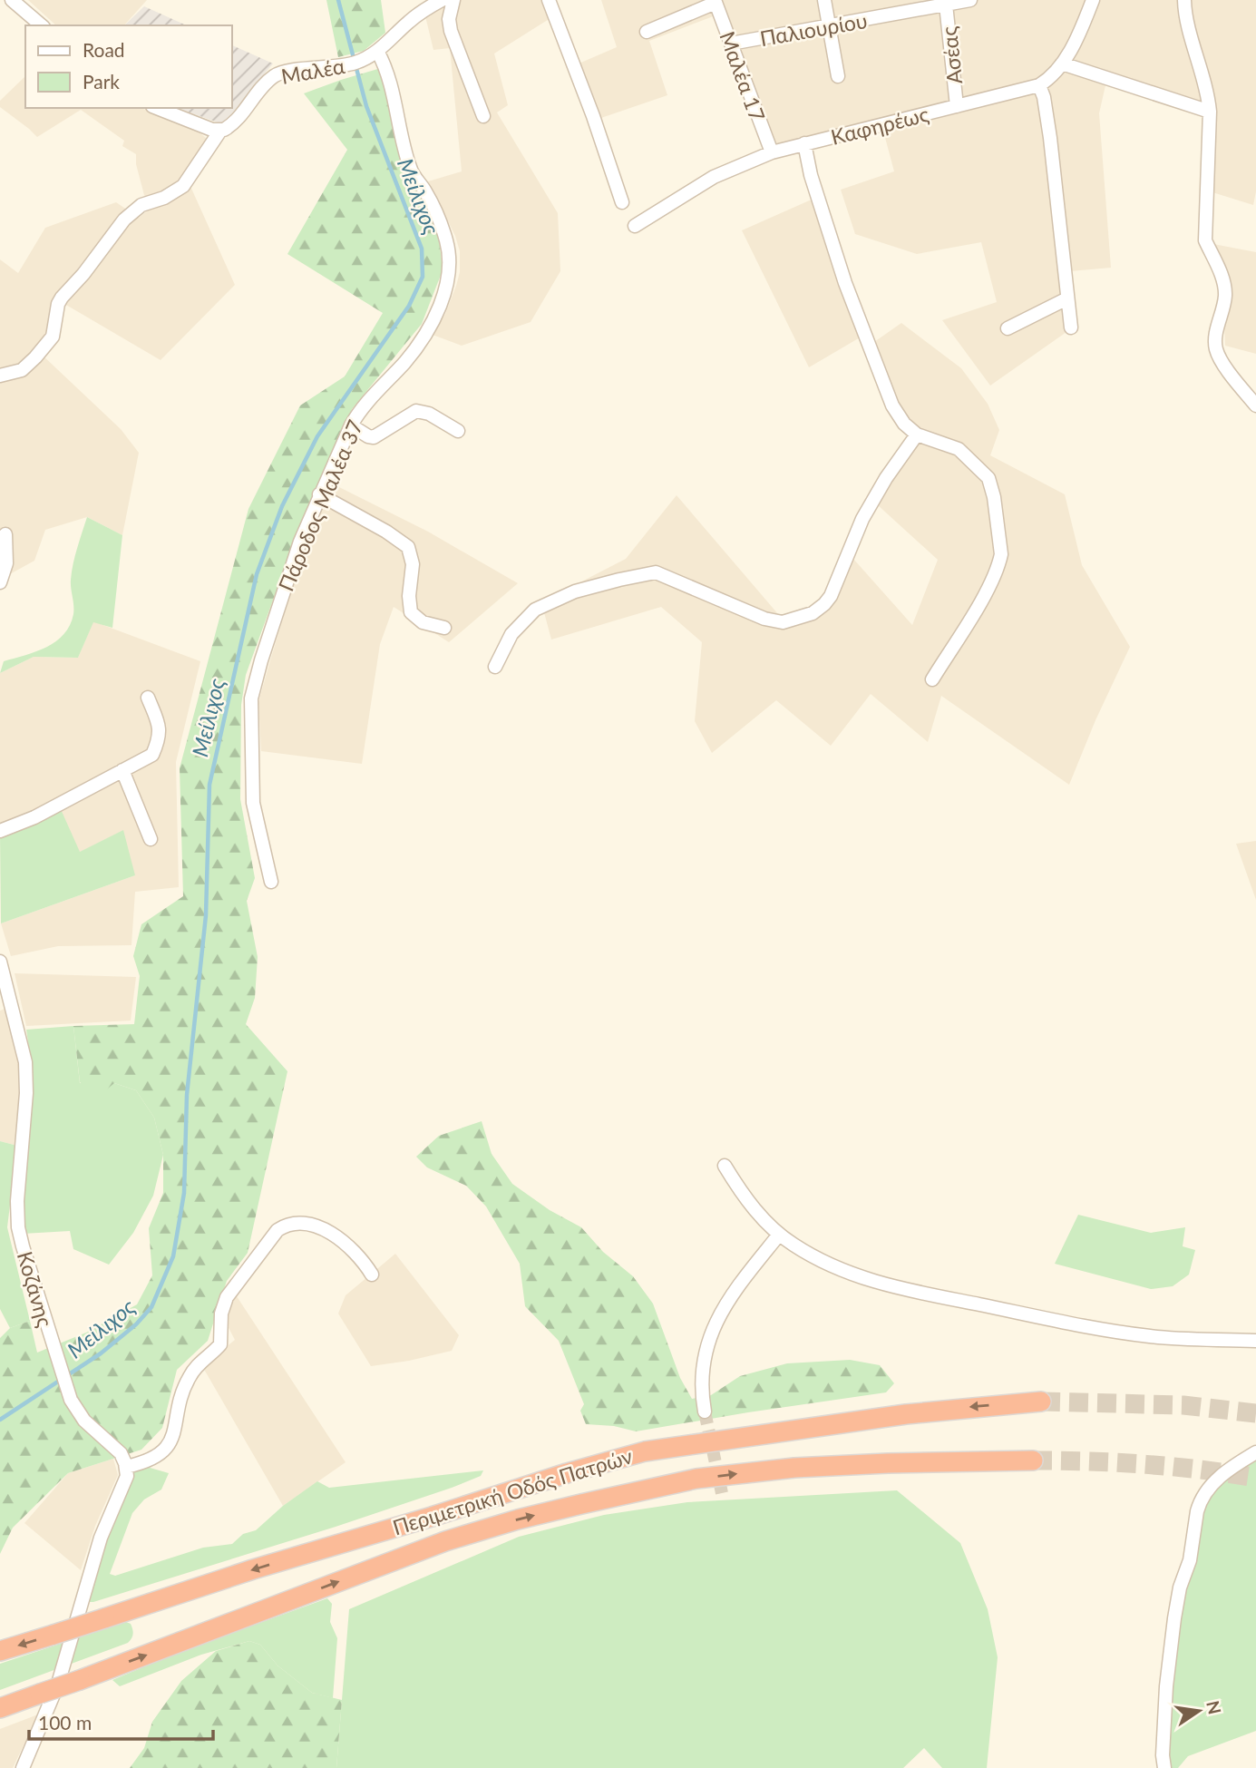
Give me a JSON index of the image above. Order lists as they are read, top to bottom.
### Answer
{
  "streets": {
    "highway": ["Περιμετρική Οδός Πατρών"],
    "street": [
      "Παλιουρίου",
      "Ασέας",
      "Μαλέα",
      "Μαλέα 17",
      "Καφηρέως",
      "Πάροδος Μαλέα 37",
      "Κοζάνης"
    ]
  },
  "crossings": [
    ["Παλιουρίου", "Ασέας"],
    ["Παλιουρίου", "Μαλέα 17"],
    ["Ασέας", "Καφηρέως"],
    ["Μαλέα", "Πάροδος Μαλέα 37"],
    ["Μαλέα 17", "Καφηρέως"]
  ],
  "water": ["Μείλιχος"],
  "legend": ["Road", "Park"],
  "scale_bar": "100 m",
  "north": "right"
}
